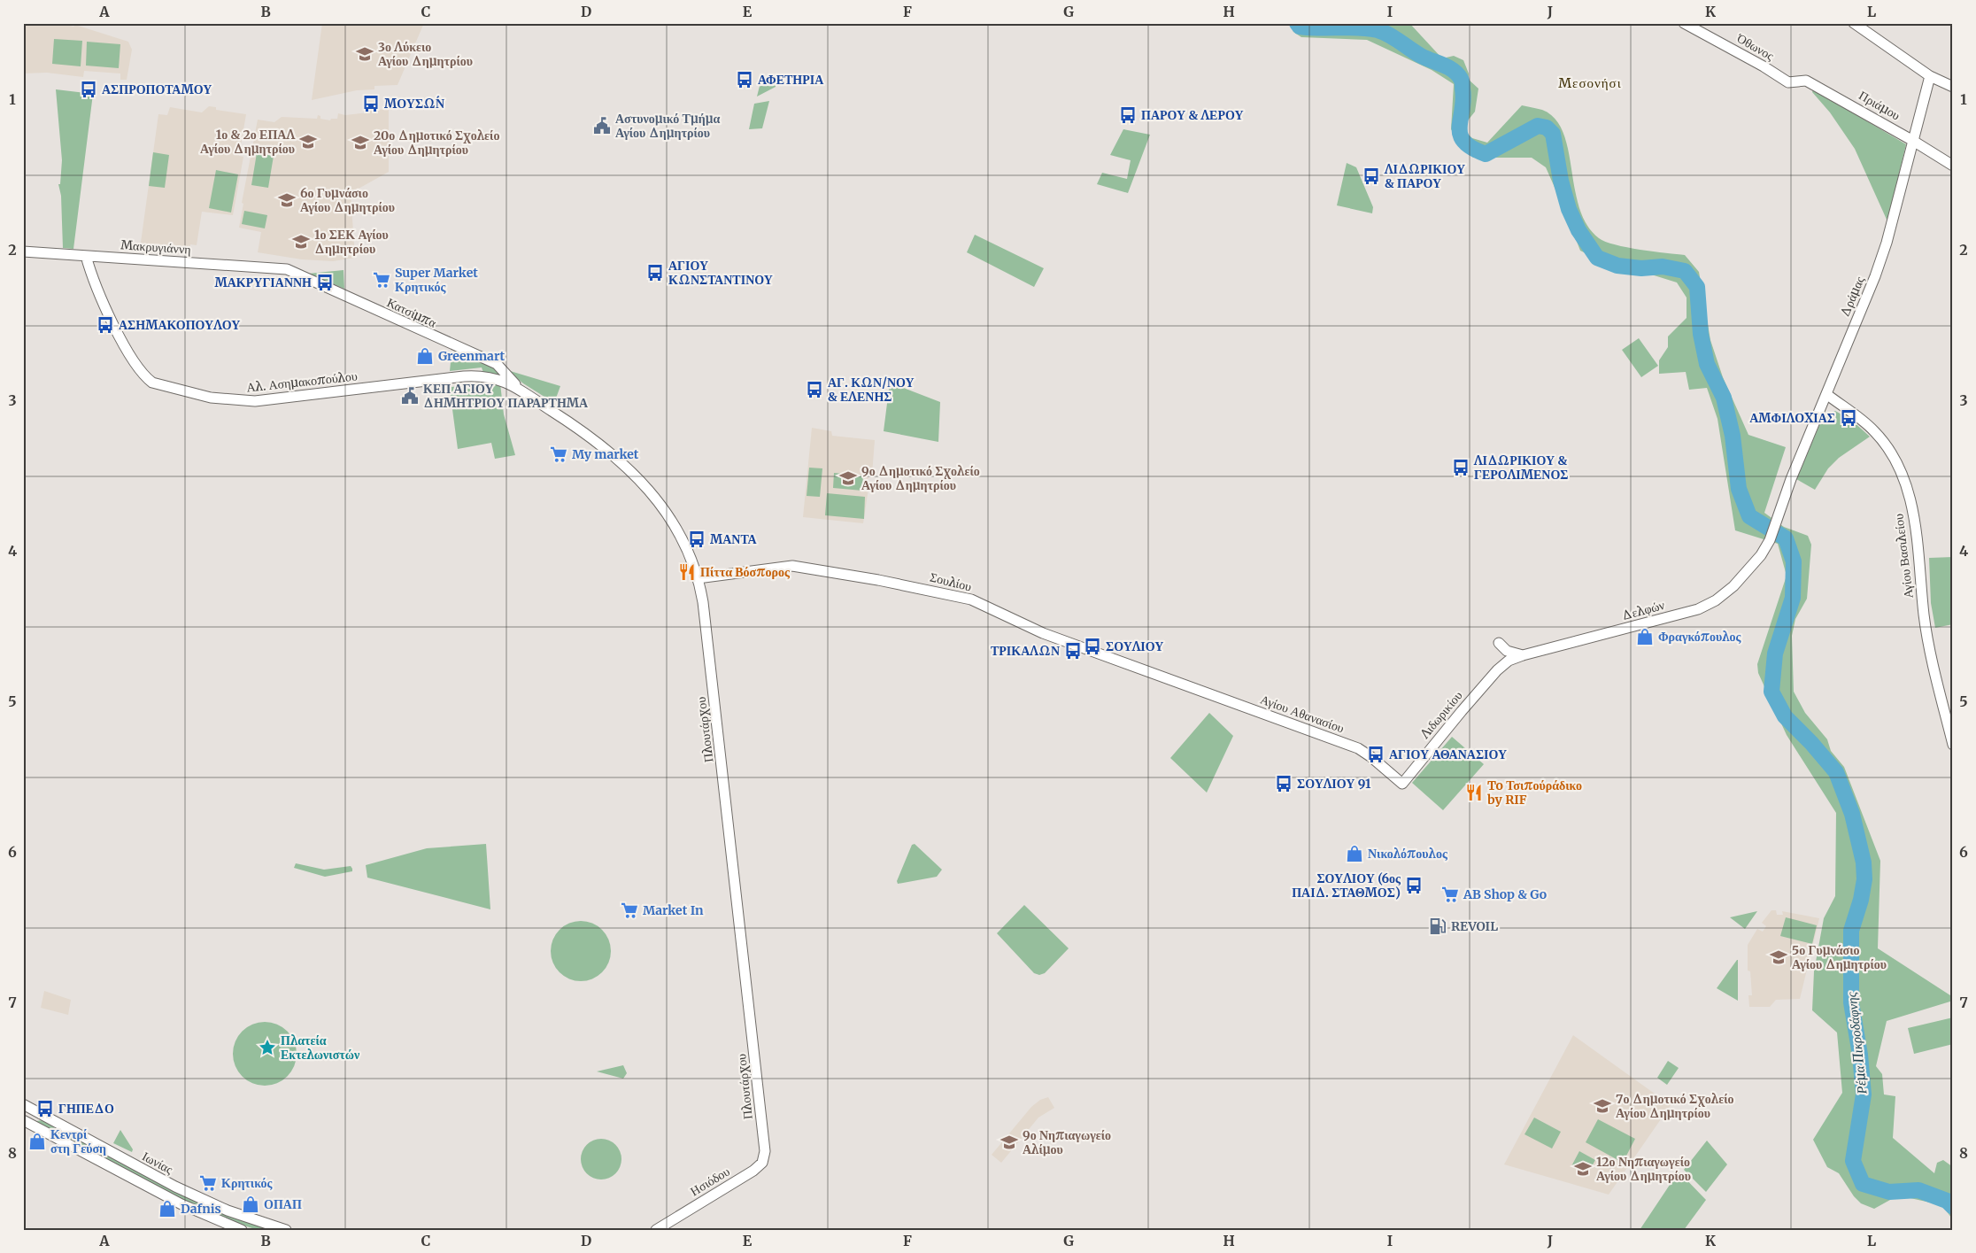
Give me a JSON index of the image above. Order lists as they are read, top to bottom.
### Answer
{
  "streets": {
    "street": [
      "Όθωνος",
      "Πριάμου",
      "Μακρυγιάννη",
      "Δράμας",
      "Κατσίμπα",
      "Αλ. Ασημακοπούλου",
      "Αγίου Βασιλείου",
      "Σουλίου",
      "Δελφών",
      "Αγίου Αθανασίου",
      "Λιδωρικίου",
      "Πλουτάρχου",
      "Ιωνίας",
      "Ησιόδου"
    ]
  },
  "crossings": [
    ["Όθωνος", "Πριάμου"],
    ["Πριάμου", "Δράμας"],
    ["Μακρυγιάννη", "Κατσίμπα"],
    ["Μακρυγιάννη", "Αλ. Ασημακοπούλου"],
    ["Δράμας", "Αγίου Βασιλείου"],
    ["Δράμας", "Δελφών"],
    ["Κατσίμπα", "Αλ. Ασημακοπούλου"],
    ["Κατσίμπα", "Πλουτάρχου"],
    ["Αλ. Ασημακοπούλου", "Πλουτάρχου"],
    ["Σουλίου", "Αγίου Αθανασίου"],
    ["Σουλίου", "Πλουτάρχου"],
    ["Δελφών", "Λιδωρικίου"],
    ["Αγίου Αθανασίου", "Λιδωρικίου"],
    ["Πλουτάρχου", "Ησιόδου"]
  ],
  "districts": ["Μεσονήσι"],
  "water": ["Ρέμα Πικροδάφνης"],
  "places": {
    "school or university": [
      "3ο Λύκειο Αγίου Δημητρίου",
      "1ο & 2ο ΕΠΑΛ Αγίου Δημητρίου",
      "20ο Δημοτικό Σχολείο Αγίου Δημητρίου",
      "6ο Γυμνάσιο Αγίου Δημητρίου",
      "1ο ΣΕΚ Αγίου Δημητρίου",
      "9ο Δημοτικό Σχολείο Αγίου Δημητρίου",
      "5ο Γυμνάσιο Αγίου Δημητρίου",
      "7ο Δημοτικό Σχολείο Αγίου Δημητρίου",
      "9ο Νηπιαγωγείο Αλίμου",
      "12ο Νηπιαγωγείο Αγίου Δημητρίου"
    ],
    "bus stop": [
      "ΑΦΕΤΗΡΙΑ",
      "ΑΣΠΡΟΠΟΤΑΜΟΥ",
      "ΜΟΥΣΏΝ",
      "ΠΑΡΟΥ & ΛΕΡΟΥ",
      "ΛΙΔΩΡΙΚΙΟΥ & ΠΑΡΟΥ",
      "ΑΓΙΟΥ ΚΩΝΣΤΑΝΤΙΝΟΥ",
      "ΜΑΚΡΥΓΙΑΝΝΗ",
      "ΑΣΗΜΑΚΟΠΟΥΛΟΥ",
      "ΑΓ. ΚΩΝ/ΝΟΥ & ΕΛΕΝΗΣ",
      "ΑΜΦΙΛΟΧΙΑΣ",
      "ΛΙΔΩΡΙΚΙΟΥ & ΓΕΡΟΛΙΜΕΝΟΣ",
      "ΜΑΝΤΑ",
      "ΣΟΥΛΙΟΥ",
      "ΤΡΙΚΑΛΩΝ",
      "ΑΓΙΟΥ ΑΘΑΝΑΣΙΟΥ",
      "ΣΟΥΛΙΟΥ 91",
      "ΣΟΥΛΙΟΥ (6ος ΠΑΙΔ. ΣΤΑΘΜΟΣ)",
      "ΓΗΠΕΔΟ"
    ],
    "public building": ["Αστυνομικό Τμήμα Αγίου Δημητρίου", "ΚΕΠ ΑΓΙΟΥ ΔΗΜΗΤΡΙΟΥ ΠΑΡΑΡΤΗΜΑ"],
    "supermarket": [
      "Super Market Κρητικός",
      "My market",
      "AB Shop & Go",
      "Market In",
      "Κρητικός"
    ],
    "shop": [
      "Greenmart",
      "Φραγκόπουλος",
      "Νικολόπουλος",
      "Κεντρί στη Γεύση",
      "ΟΠΑΠ",
      "Dafnis"
    ],
    "restaurant": ["Πίττα Βόσπορος", "To Τσιπούράδικο by RIF"],
    "fuel station": ["REVOIL"],
    "place": ["Πλατεία Εκτελωνιστών"]
  },
  "grid": {
    "columns": [
      "A",
      "B",
      "C",
      "D",
      "E",
      "F",
      "G",
      "H",
      "I",
      "J",
      "K",
      "L"
    ],
    "rows": [
      "1",
      "2",
      "3",
      "4",
      "5",
      "6",
      "7",
      "8"
    ]
  }
}
